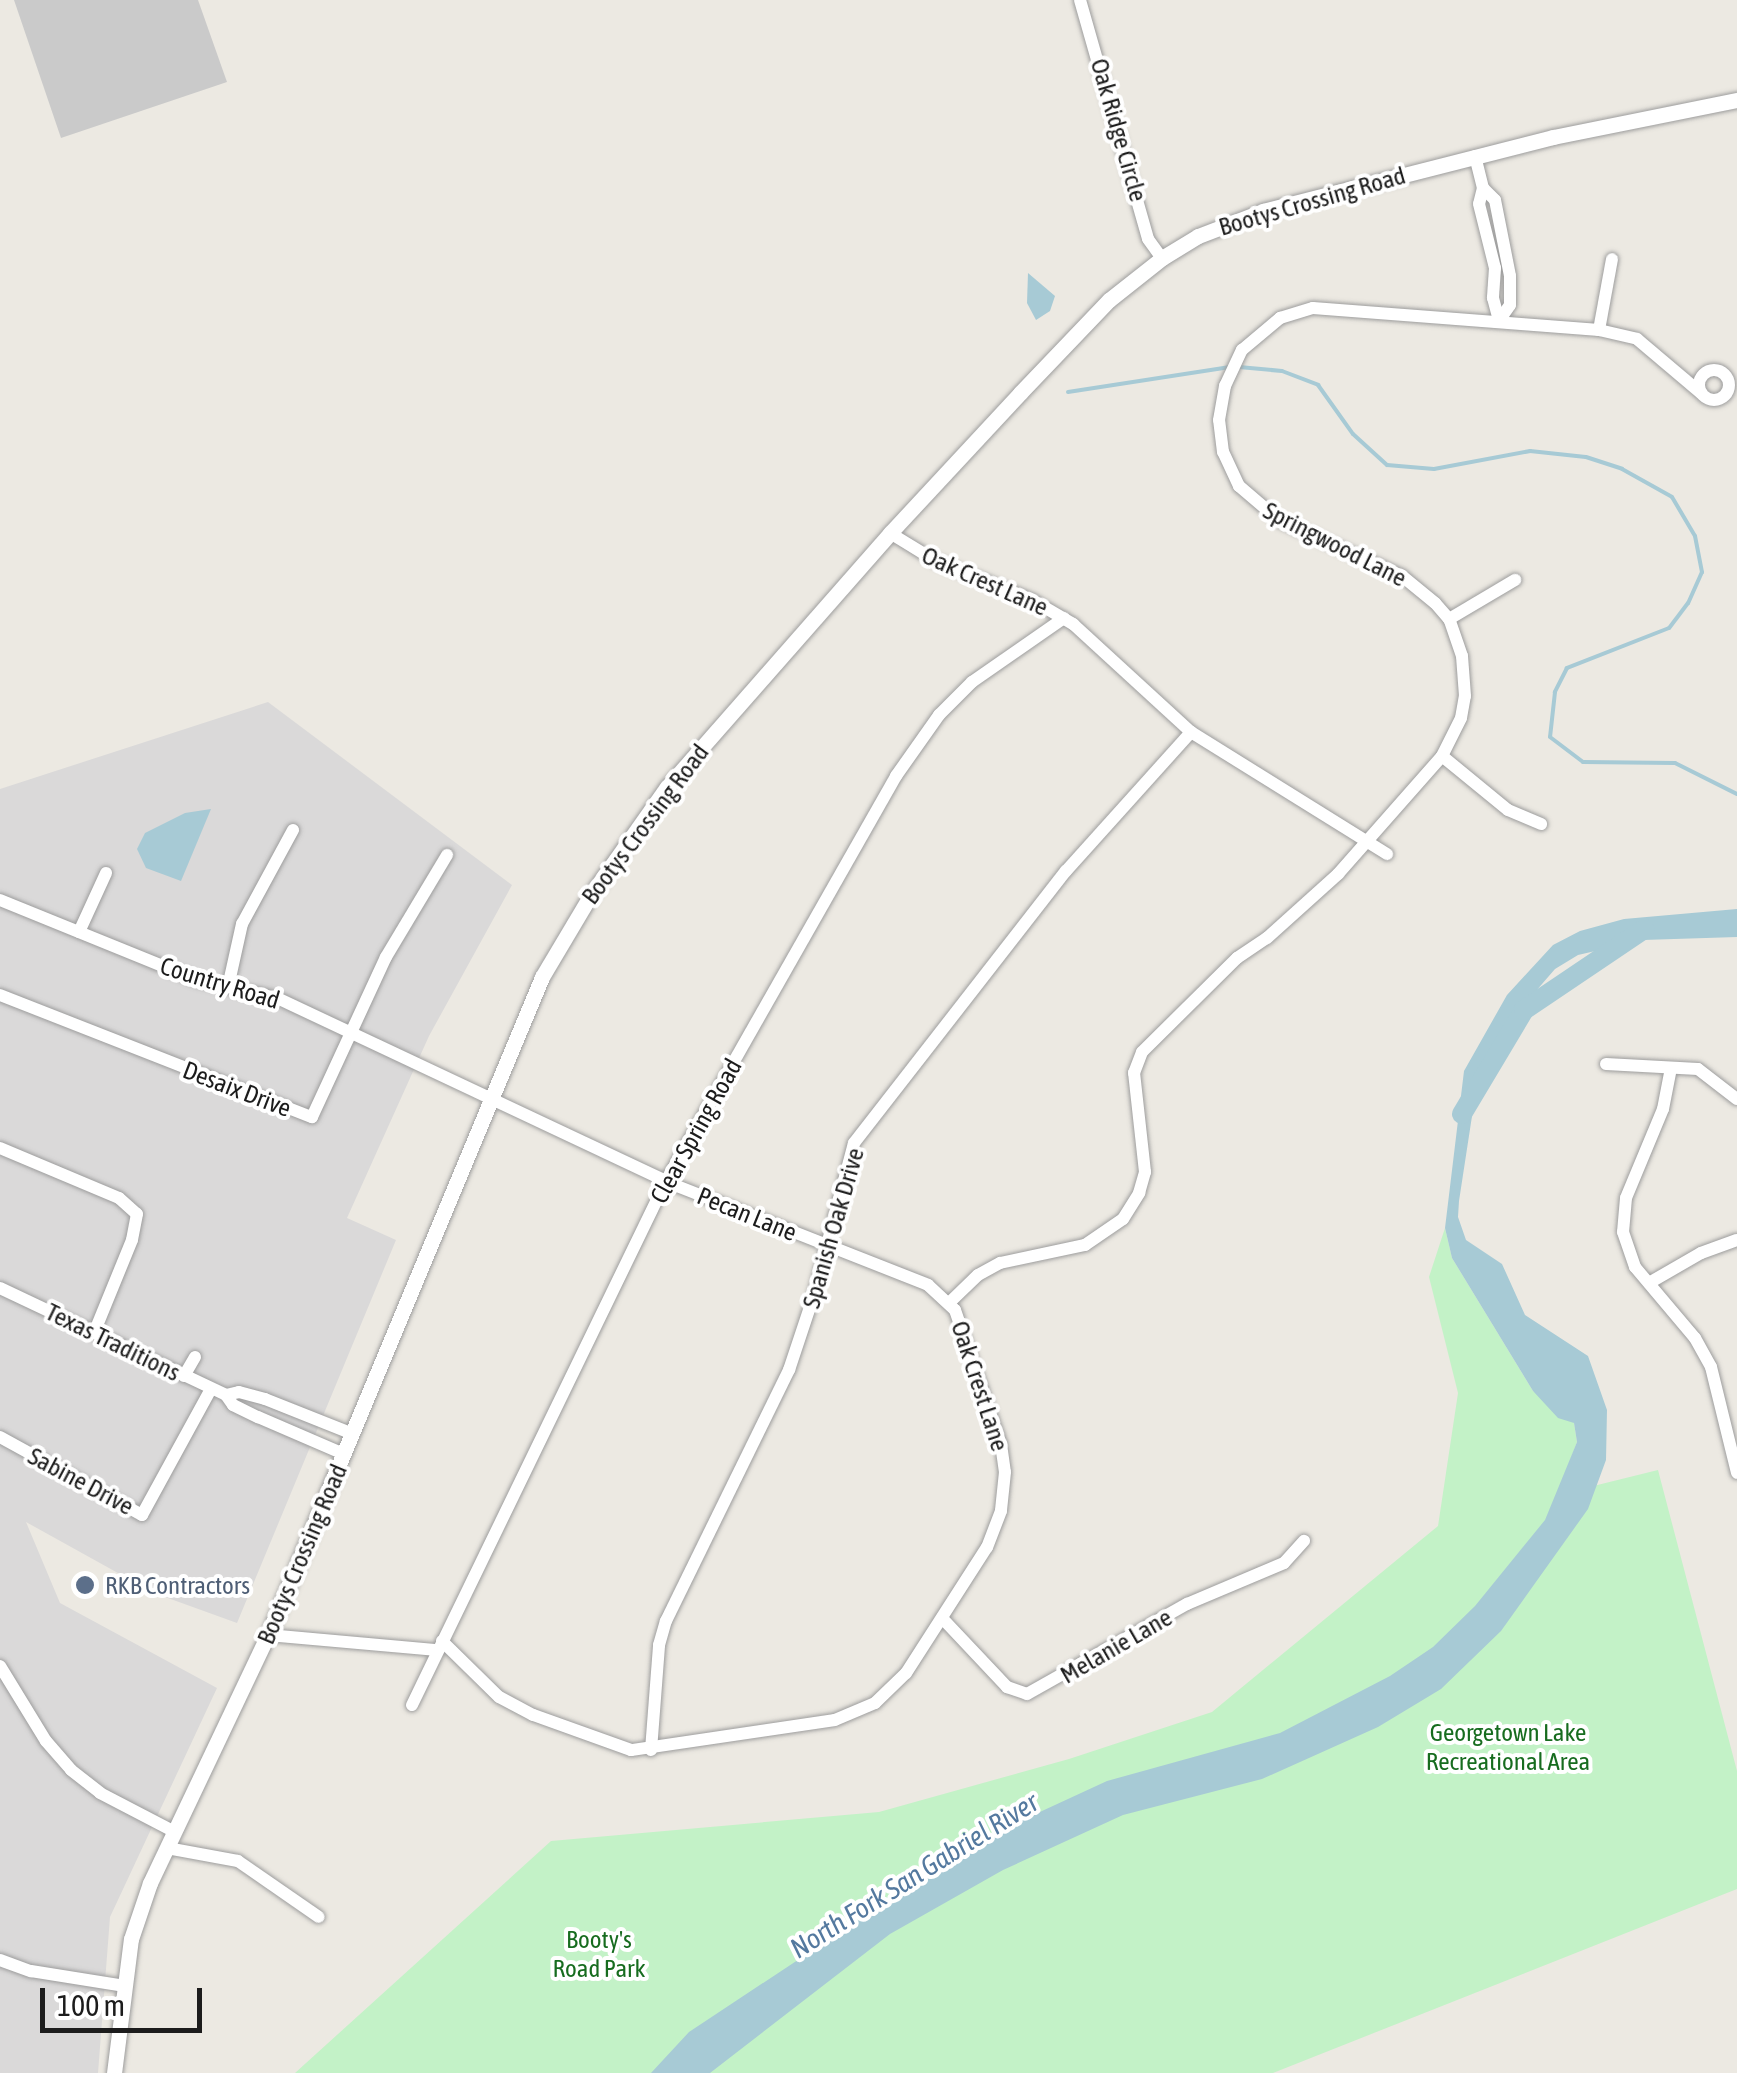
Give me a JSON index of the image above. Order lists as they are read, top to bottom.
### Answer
{
  "streets": {
    "street": [
      "Oak Ridge Circle",
      "Bootys Crossing Road",
      "Springwood Lane",
      "Oak Crest Lane",
      "Country Road",
      "Desaix Drive",
      "Clear Spring Road",
      "Pecan Lane",
      "Spanish Oak Drive",
      "Texas Traditions",
      "Sabine Drive",
      "Melanie Lane"
    ]
  },
  "crossings": [
    ["Oak Ridge Circle", "Bootys Crossing Road"],
    ["Bootys Crossing Road", "Oak Crest Lane"],
    ["Bootys Crossing Road", "Country Road"],
    ["Bootys Crossing Road", "Pecan Lane"],
    ["Bootys Crossing Road", "Texas Traditions"],
    ["Oak Crest Lane", "Clear Spring Road"],
    ["Oak Crest Lane", "Pecan Lane"],
    ["Oak Crest Lane", "Spanish Oak Drive"],
    ["Oak Crest Lane", "Melanie Lane"],
    ["Country Road", "Desaix Drive"],
    ["Country Road", "Pecan Lane"],
    ["Clear Spring Road", "Pecan Lane"],
    ["Pecan Lane", "Spanish Oak Drive"],
    ["Texas Traditions", "Sabine Drive"]
  ],
  "water": ["North Fork San Gabriel River"],
  "parks": ["Georgetown Lake Recreational Area", "Booty's Road Park"],
  "places": ["RKB Contractors"],
  "scale_bar": "100 m"
}
